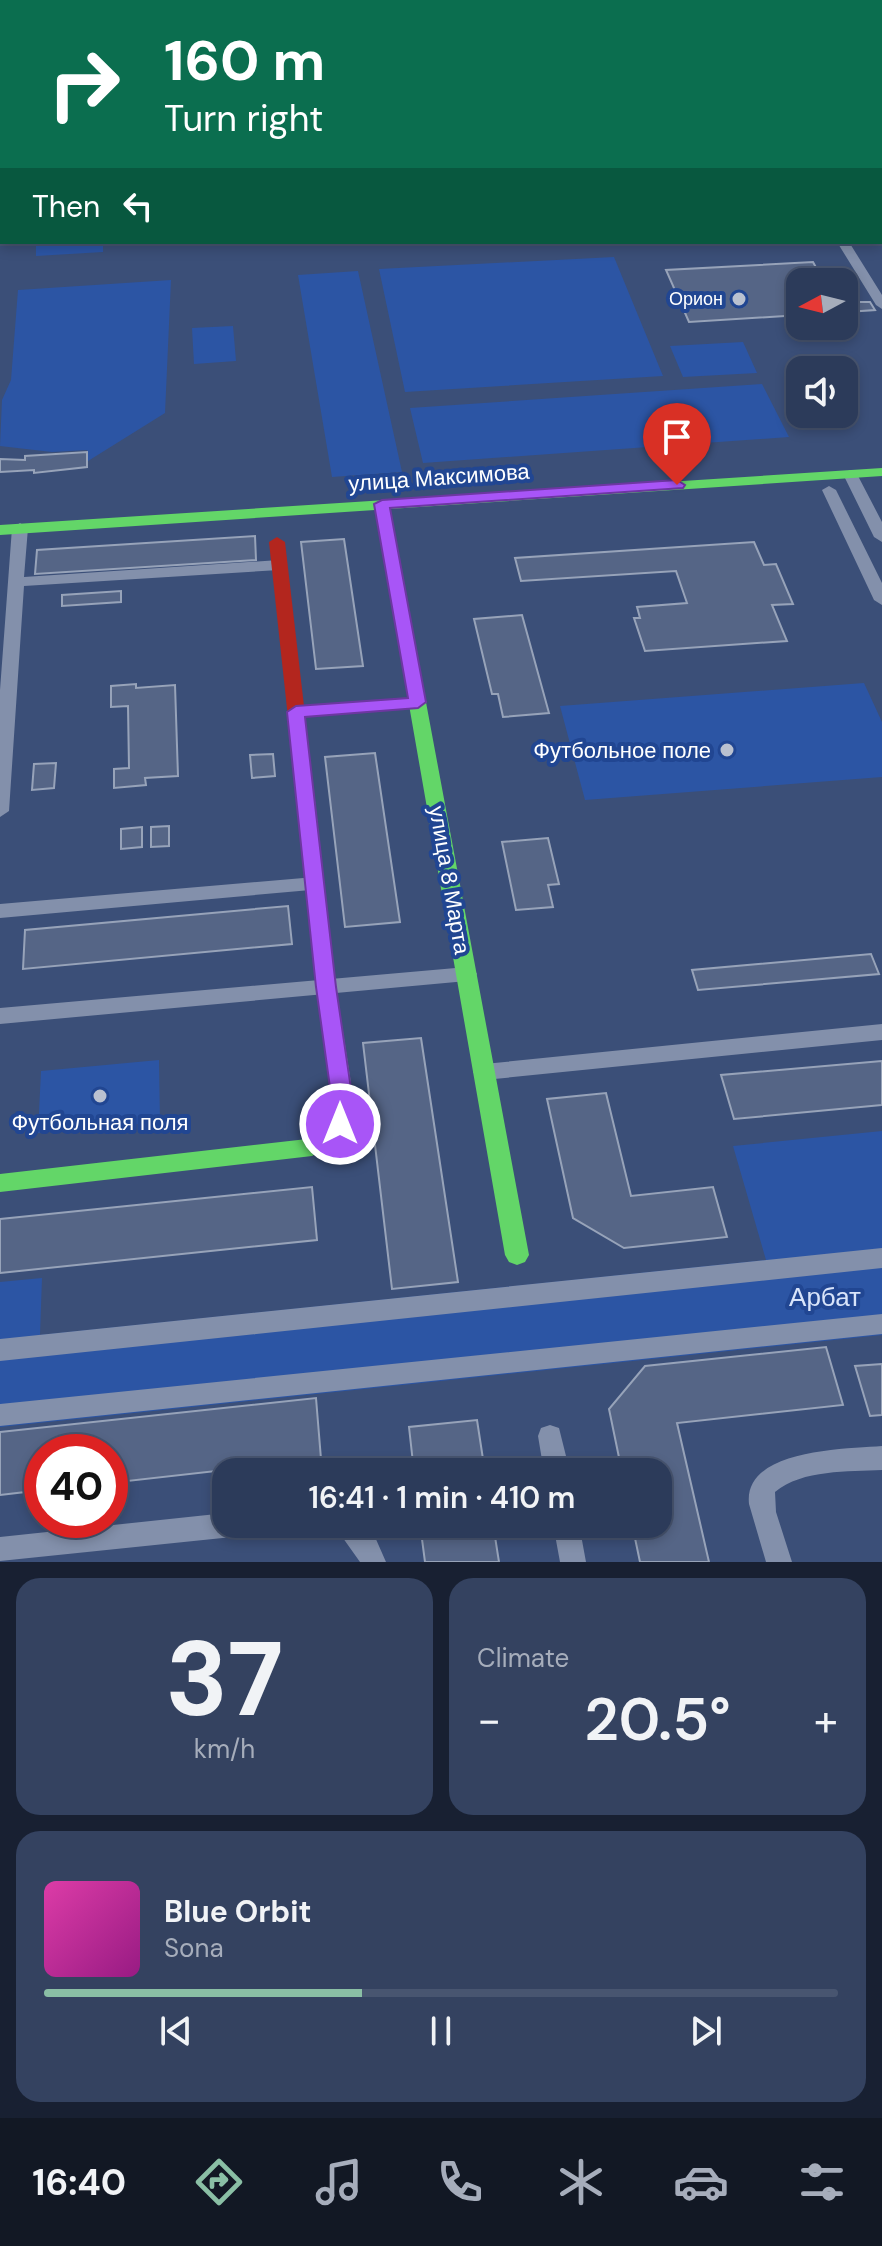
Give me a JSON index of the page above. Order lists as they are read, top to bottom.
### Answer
{
  "streets": {
    "street": ["улица Максимова", "улица 8 Марта"]
  },
  "crossings": [
    ["улица Максимова", "улица 8 Марта"]
  ],
  "parks": ["Арбат"],
  "places": ["Орион", "Футбольное поле", "Футбольная поля"],
  "north": "left",
  "page": {
    "turn": ["160 m", "Turn right"],
    "then": "Then",
    "limit": "40",
    "trip": "16:41 · 1 min · 410 m",
    "tile": [
      ["37", "km/h"],
      "Climate"
    ],
    "heat": ["−", "20.5°", "+"],
    "song": ["Blue Orbit", "Sona"],
    "tabs": "16:40"
  }
}
